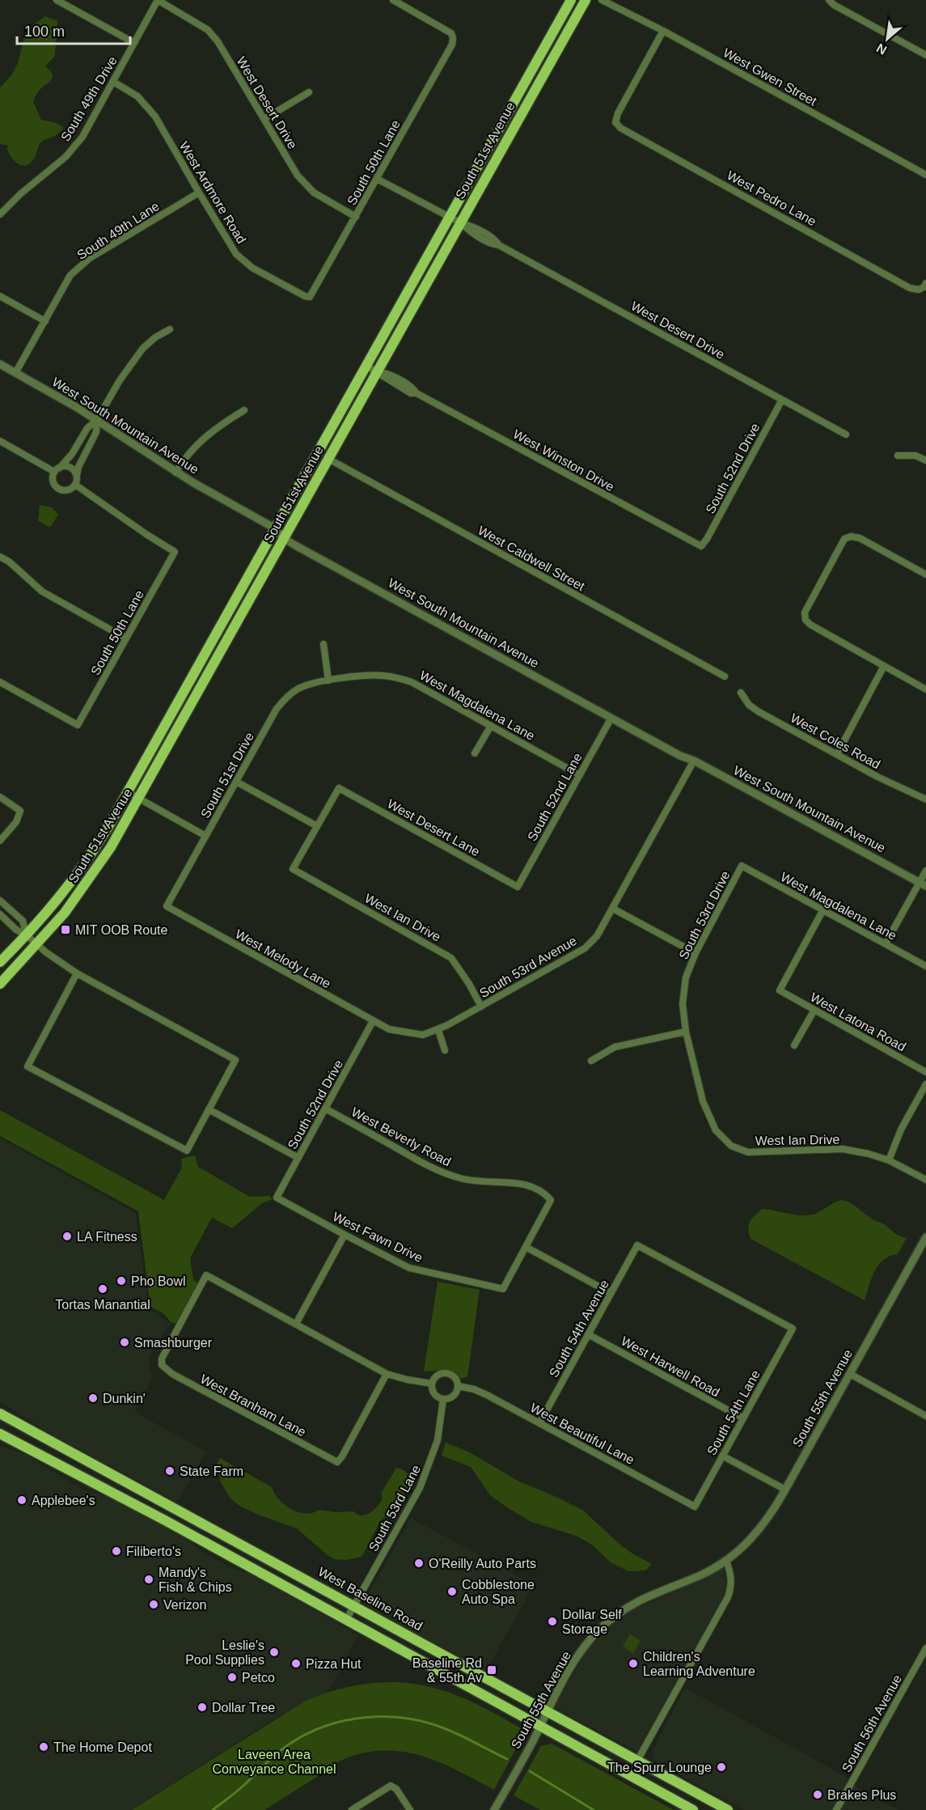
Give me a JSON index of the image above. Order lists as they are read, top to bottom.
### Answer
{
  "streets": {
    "main road": ["South 51st Avenue", "West Baseline Road"],
    "street": [
      "West Gwen Street",
      "South 49th Drive",
      "West Desert Drive",
      "South 50th Lane",
      "West Ardmore Road",
      "West Pedro Lane",
      "South 49th Lane",
      "West South Mountain Avenue",
      "West Winston Drive",
      "South 52nd Drive",
      "West Caldwell Street",
      "West Magdalena Lane",
      "West Coles Road",
      "South 51st Drive",
      "South 52nd Lane",
      "West Desert Lane",
      "South 53rd Drive",
      "West Ian Drive",
      "West Melody Lane",
      "South 53rd Avenue",
      "West Latona Road",
      "West Beverly Road",
      "West Fawn Drive",
      "South 54th Avenue",
      "West Harwell Road",
      "South 55th Avenue",
      "West Branham Lane",
      "South 54th Lane",
      "West Beautiful Lane",
      "South 53rd Lane",
      "South 56th Avenue"
    ]
  },
  "crossings": [
    ["West Gwen Street", "West Pedro Lane"],
    ["South 49th Drive", "West Desert Drive"],
    ["South 49th Drive", "West Ardmore Road"],
    ["West Desert Drive", "South 51st Avenue"],
    ["West Desert Drive", "South 50th Lane"],
    ["West Desert Drive", "South 52nd Drive"],
    ["South 51st Avenue", "West South Mountain Avenue"],
    ["South 51st Avenue", "West Winston Drive"],
    ["South 51st Avenue", "West Caldwell Street"],
    ["South 50th Lane", "West Ardmore Road"],
    ["West Ardmore Road", "South 49th Lane"],
    ["South 49th Lane", "West South Mountain Avenue"],
    ["West South Mountain Avenue", "South 52nd Lane"],
    ["West South Mountain Avenue", "South 53rd Avenue"],
    ["West Winston Drive", "South 52nd Drive"],
    ["South 52nd Drive", "West Melody Lane"],
    ["South 52nd Drive", "West Beverly Road"],
    ["South 52nd Drive", "West Fawn Drive"],
    ["West Magdalena Lane", "South 51st Drive"],
    ["West Magdalena Lane", "South 52nd Lane"],
    ["West Magdalena Lane", "South 53rd Drive"],
    ["West Magdalena Lane", "West Latona Road"],
    ["South 51st Drive", "West Melody Lane"],
    ["South 52nd Lane", "West Desert Lane"],
    ["West Desert Lane", "West Ian Drive"],
    ["South 53rd Drive", "West Ian Drive"],
    ["West Ian Drive", "South 53rd Avenue"],
    ["West Melody Lane", "South 53rd Avenue"],
    ["West Beverly Road", "West Fawn Drive"],
    ["South 54th Avenue", "West Harwell Road"],
    ["South 54th Avenue", "South 54th Lane"],
    ["South 54th Avenue", "West Beautiful Lane"],
    ["West Harwell Road", "South 54th Lane"],
    ["South 55th Avenue", "West Baseline Road"],
    ["South 54th Lane", "West Beautiful Lane"],
    ["West Beautiful Lane", "South 53rd Lane"],
    ["South 53rd Lane", "West Baseline Road"]
  ],
  "parks": ["Laveen Area Conveyance Channel"],
  "places": {
    "transit": ["MIT OOB Route", "Baseline Rd & 55th Av"],
    "other": [
      "LA Fitness",
      "Pho Bowl",
      "Tortas Manantial",
      "Smashburger",
      "Dunkin'",
      "State Farm",
      "Applebee's",
      "Filiberto's",
      "O'Reilly Auto Parts",
      "Mandy's Fish & Chips",
      "Cobblestone Auto Spa",
      "Verizon",
      "Dollar Self Storage",
      "Leslie's Pool Supplies",
      "Pizza Hut",
      "Children's Learning Adventure",
      "Petco",
      "Dollar Tree",
      "The Home Depot",
      "The Spurr Lounge",
      "Brakes Plus"
    ]
  },
  "scale_bar": "100 m",
  "north": "bottom left"
}
